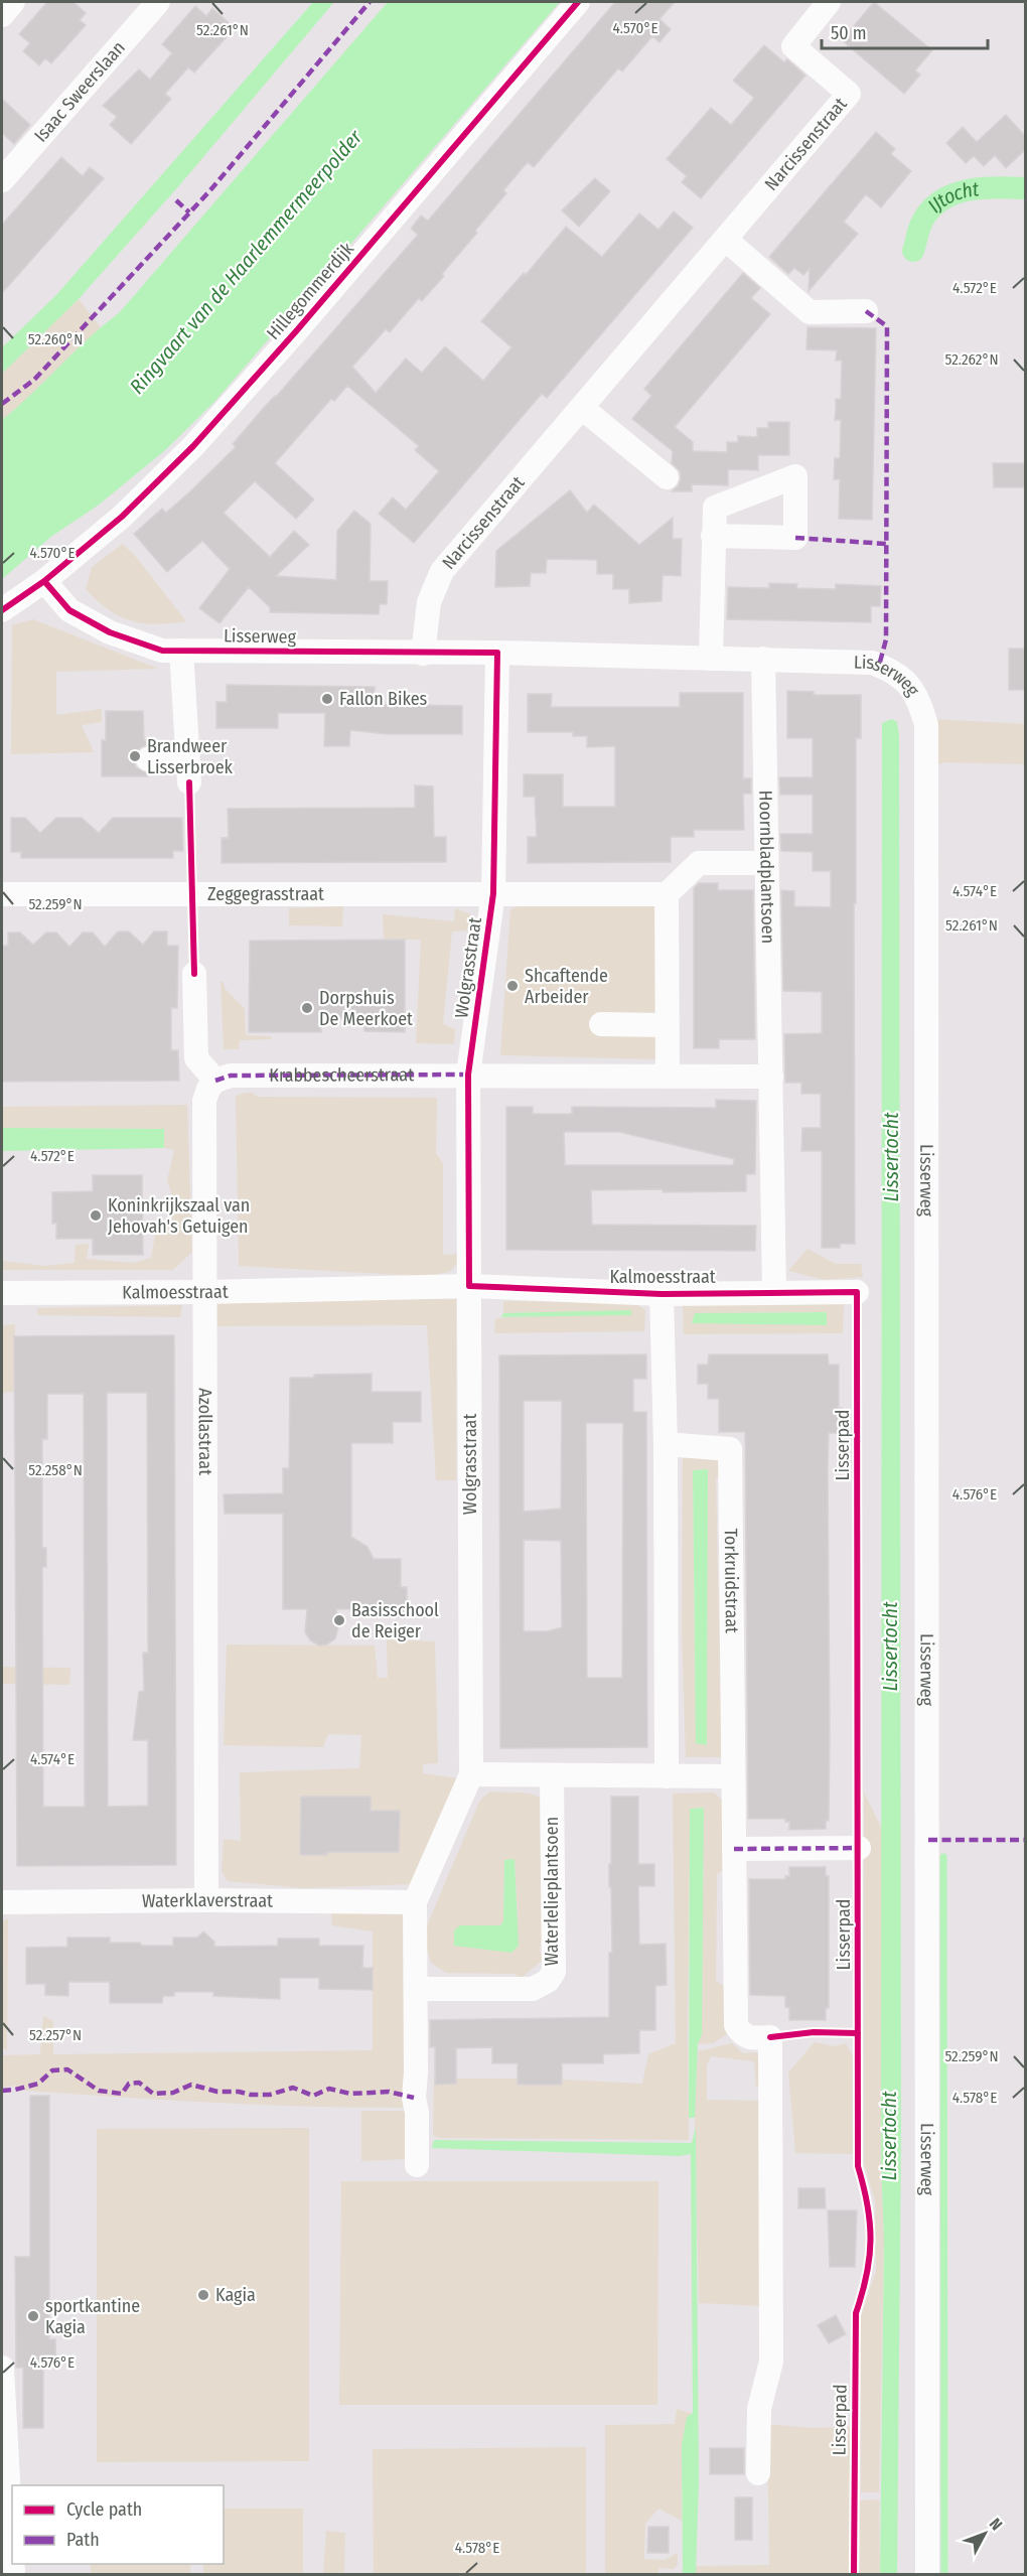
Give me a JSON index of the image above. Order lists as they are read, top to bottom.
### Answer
{
  "streets": {
    "street": [
      "Isaac Sweerslaan",
      "Narcissenstraat",
      "Hillegommerdijk",
      "Lisserweg",
      "Hoornbladplantsoen",
      "Zeggegrasstraat",
      "Wolgrasstraat",
      "Krabbescheerstraat",
      "Kalmoesstraat",
      "Azollastraat",
      "Torkruidstraat",
      "Waterlelieplantsoen",
      "Waterklaverstraat"
    ],
    "cycle path": ["Lisserpad"]
  },
  "crossings": [
    ["Narcissenstraat", "Lisserweg"],
    ["Hillegommerdijk", "Lisserweg"],
    ["Lisserweg", "Hoornbladplantsoen"],
    ["Lisserweg", "Wolgrasstraat"],
    ["Hoornbladplantsoen", "Kalmoesstraat"],
    ["Zeggegrasstraat", "Wolgrasstraat"],
    ["Wolgrasstraat", "Krabbescheerstraat"],
    ["Wolgrasstraat", "Kalmoesstraat"],
    ["Wolgrasstraat", "Waterklaverstraat"],
    ["Krabbescheerstraat", "Azollastraat"],
    ["Kalmoesstraat", "Azollastraat"],
    ["Azollastraat", "Waterklaverstraat"]
  ],
  "water": ["IJtocht", "Ringvaart van de Haarlemmermeerpolder", "Lissertocht"],
  "places": [
    "Fallon Bikes",
    "Brandweer Lisserbroek",
    "Shcaftende Arbeider",
    "Dorpshuis De Meerkoet",
    "Koninkrijkszaal van Jehovah's Getuigen",
    "Basisschool de Reiger",
    "Kagia",
    "sportkantine Kagia"
  ],
  "legend": ["Cycle path", "Path"],
  "scale_bar": "50 m",
  "north": "top right",
  "coordinates": [
    "4.570°E",
    "52.261°N",
    "4.572°E",
    "52.260°N",
    "52.262°N",
    "4.574°E",
    "52.259°N",
    "52.258°N",
    "4.576°E",
    "52.257°N",
    "4.578°E"
  ]
}
